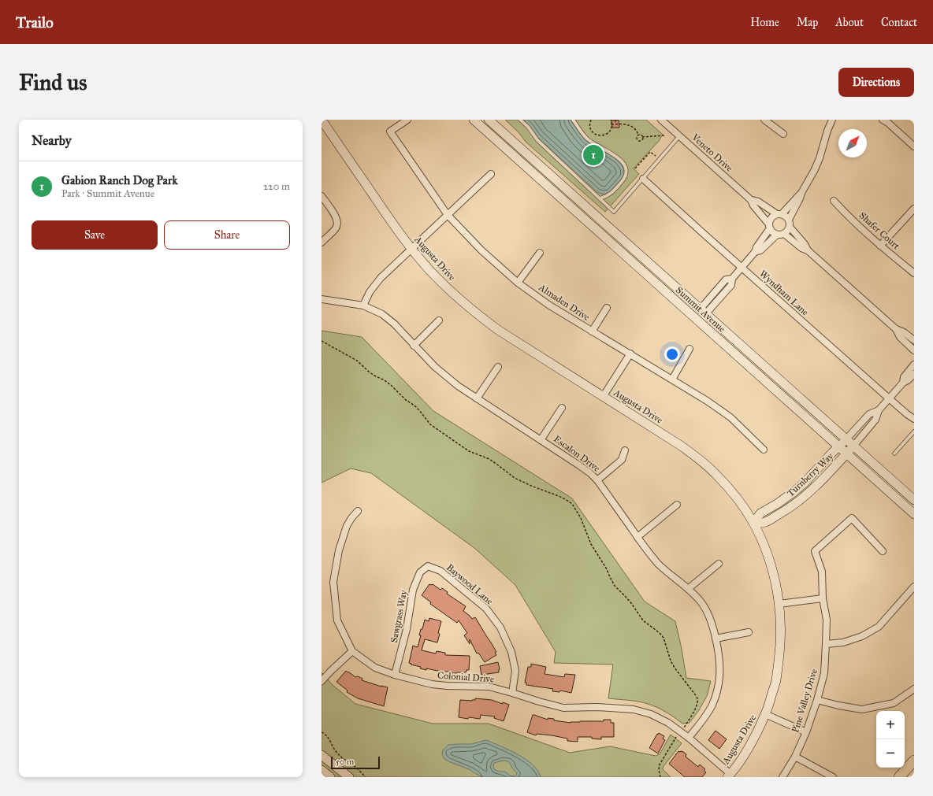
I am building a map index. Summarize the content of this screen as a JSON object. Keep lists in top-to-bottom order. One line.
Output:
{"streets":{"street":["Veneto Drive","Shafer Court","Augusta Drive","Wyndham Lane","Almaden Drive","Summit Avenue","Escalon Drive","Turnberry Way","Baywood Lane","Sawgrass Way","Colonial Drive","Pine Valley Drive"]},"crossings":[["Augusta Drive","Turnberry Way"],["Augusta Drive","Colonial Drive"],["Summit Avenue","Turnberry Way"],["Escalon Drive","Colonial Drive"],["Baywood Lane","Sawgrass Way"],["Baywood Lane","Colonial Drive"],["Sawgrass Way","Colonial Drive"]],"scale_bar":"50 m","north":"top right","page":{"header":"Trailo","nav":["Home","Map","About","Contact"],"buttons":["Directions",["Save","Share"]],"title":"Find us","heading":"Nearby","pins":"1","list":[{"mark":"1","name":"Gabion Ranch Dog Park","note":"Park · Summit Avenue","value":"220 m"}],"map_buttons":["+","−"],"scale":"50 m"}}
